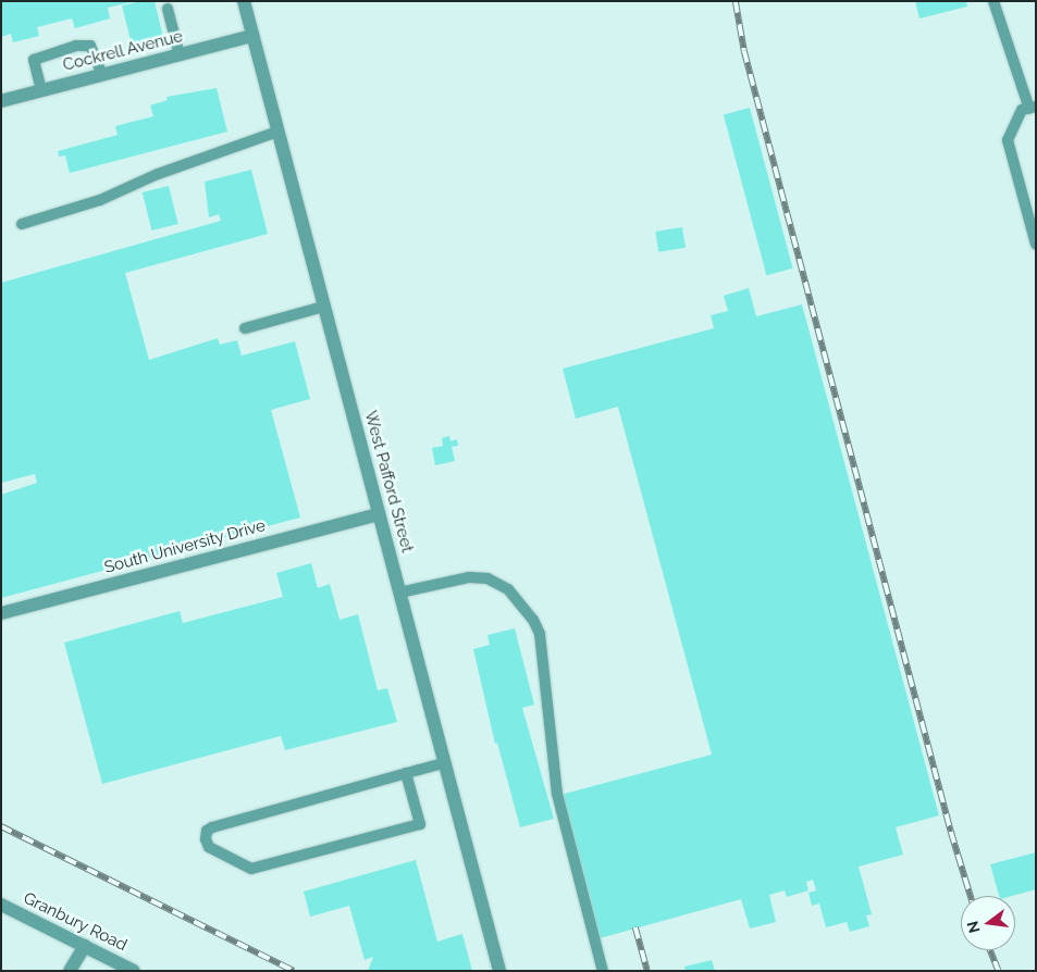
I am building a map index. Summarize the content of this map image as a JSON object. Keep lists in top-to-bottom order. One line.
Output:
{"streets":{"street":["Cockrell Avenue","West Pafford Street","South University Drive","Granbury Road"]},"crossings":[["Cockrell Avenue","West Pafford Street"],["West Pafford Street","South University Drive"]],"north":"left"}
